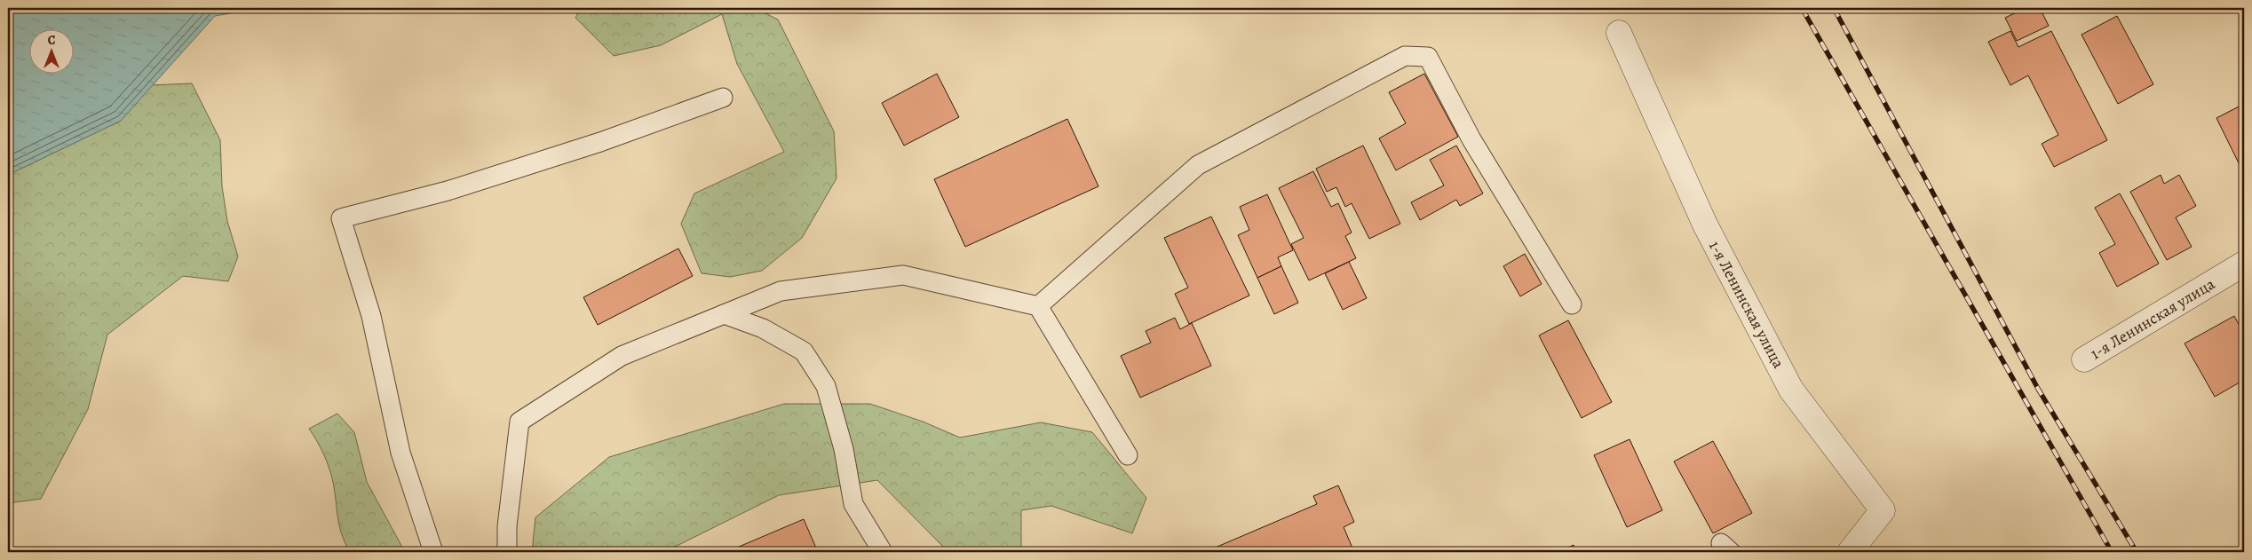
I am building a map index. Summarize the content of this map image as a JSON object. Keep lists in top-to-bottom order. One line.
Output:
{"streets":{"street":["1-я Ленинская улица"]},"north":"top"}
